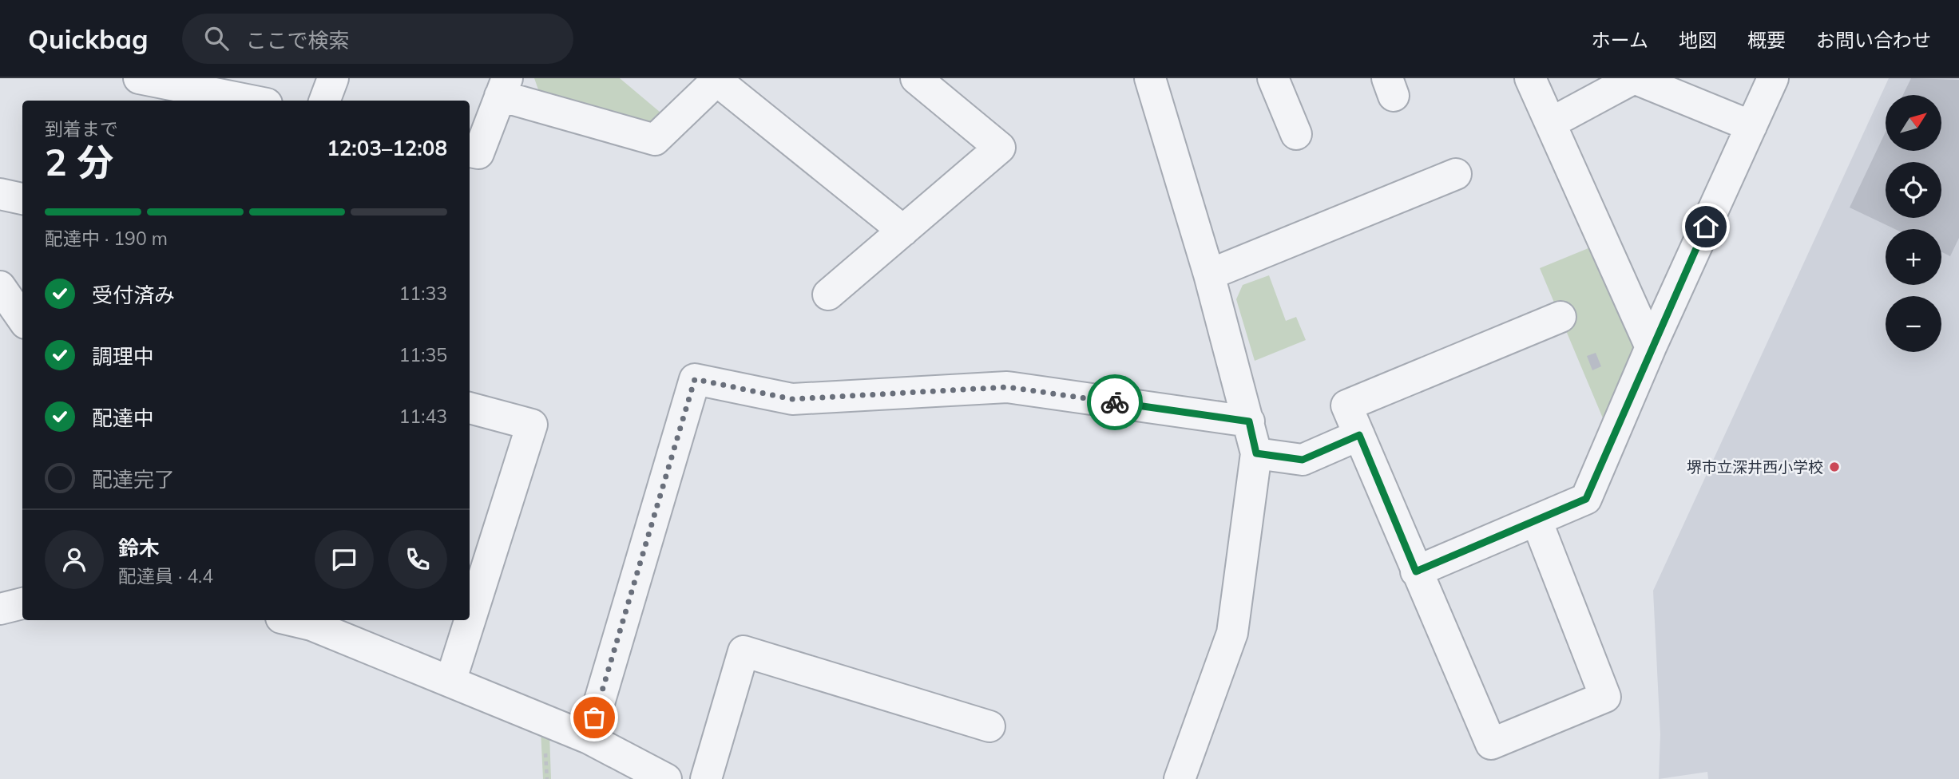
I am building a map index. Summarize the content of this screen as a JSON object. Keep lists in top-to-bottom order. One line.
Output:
{"places":["堺市立深井西小学校"],"north":"top right","page":{"header":"Quickbag","search":"ここで検索","nav":["ホーム","地図","概要","お問い合わせ"],"map_buttons":["+","−"],"heading":["2 分","到着まで","12:03–12:08"],"panel":["鈴木","配達員 · 4.4"],"bar":"配達中 · 190 m","list":[["受付済み","11:33"],["調理中","11:35"],["配達中","11:43"],"配達完了"]}}
